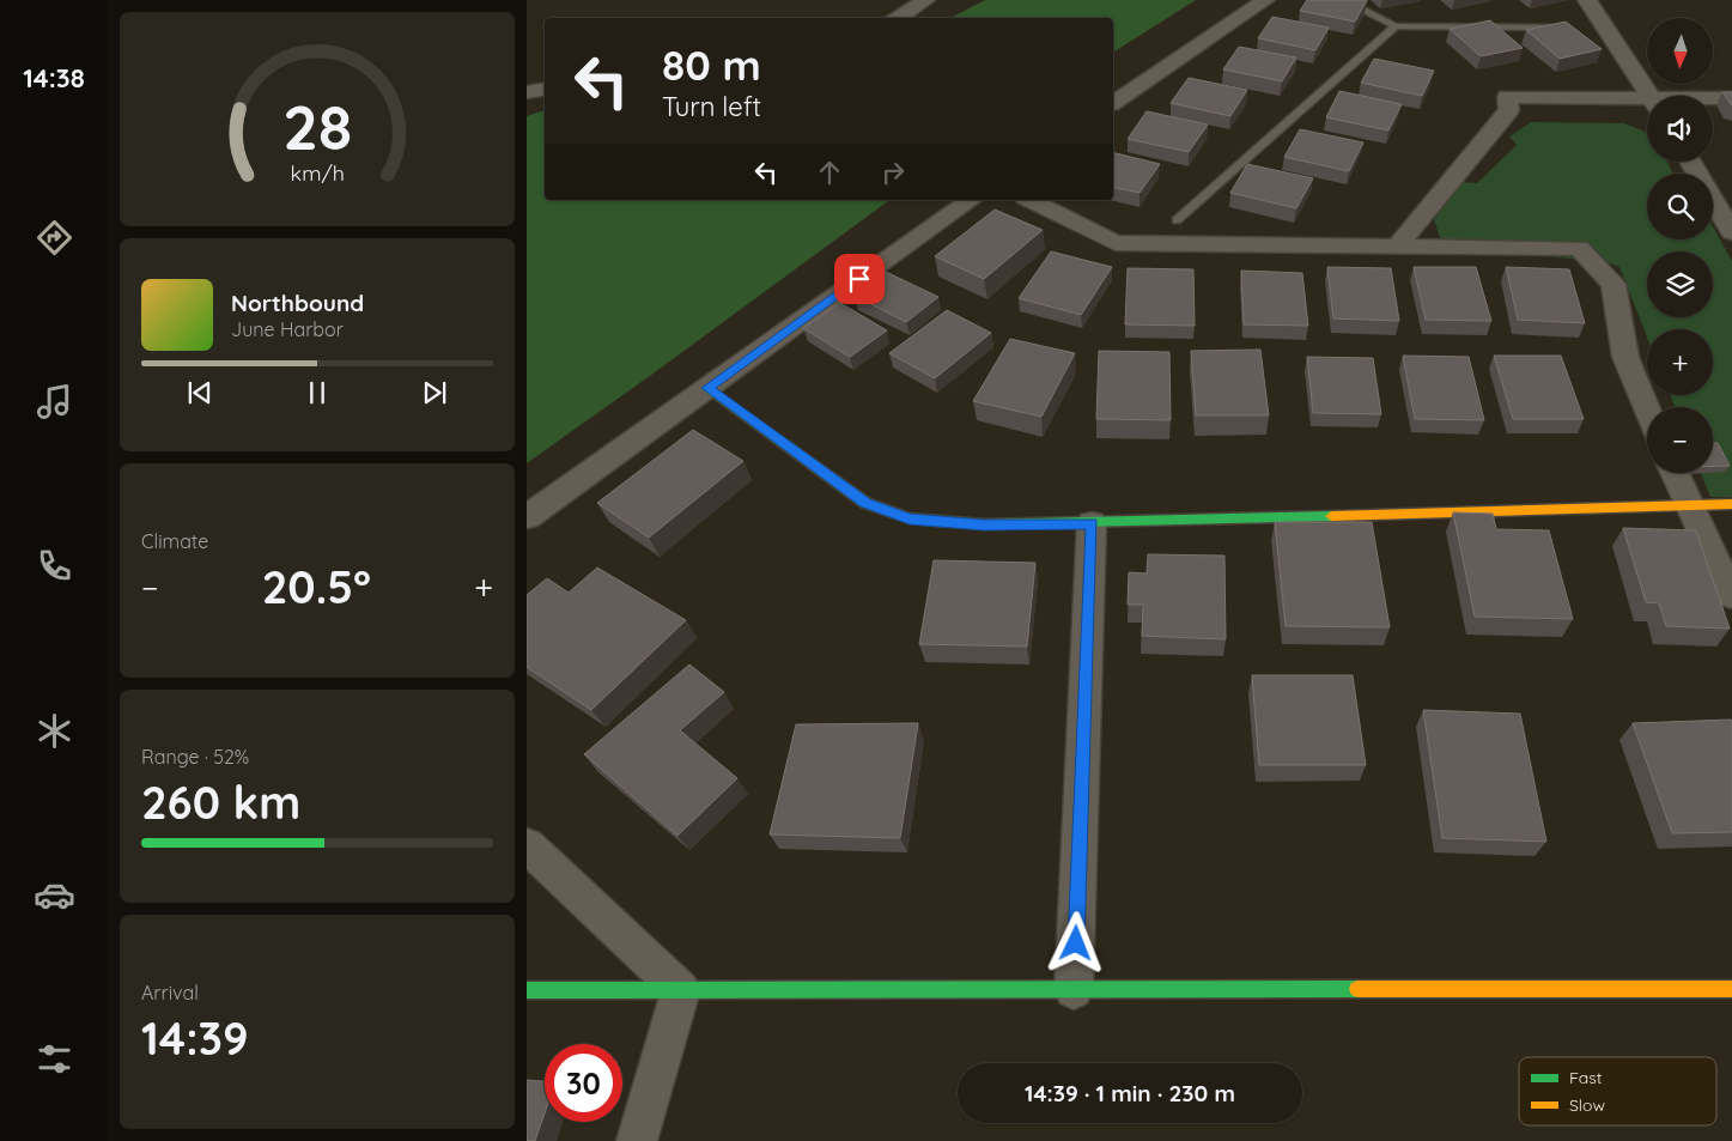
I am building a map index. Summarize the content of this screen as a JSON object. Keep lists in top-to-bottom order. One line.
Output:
{"legend":["Fast","Slow"],"north":"bottom","page":{"tabs":"14:38","map_buttons":["+","−"],"turn":["80 m","Turn left"],"song":["Northbound","June Harbor"],"tile":["Climate",["Range · 52%","260 km"],["Arrival","14:39"]],"heat":["−","20.5°","+"],"limit":"30","trip":"14:39 · 1 min · 230 m","gauge":["28","km/h"]}}
